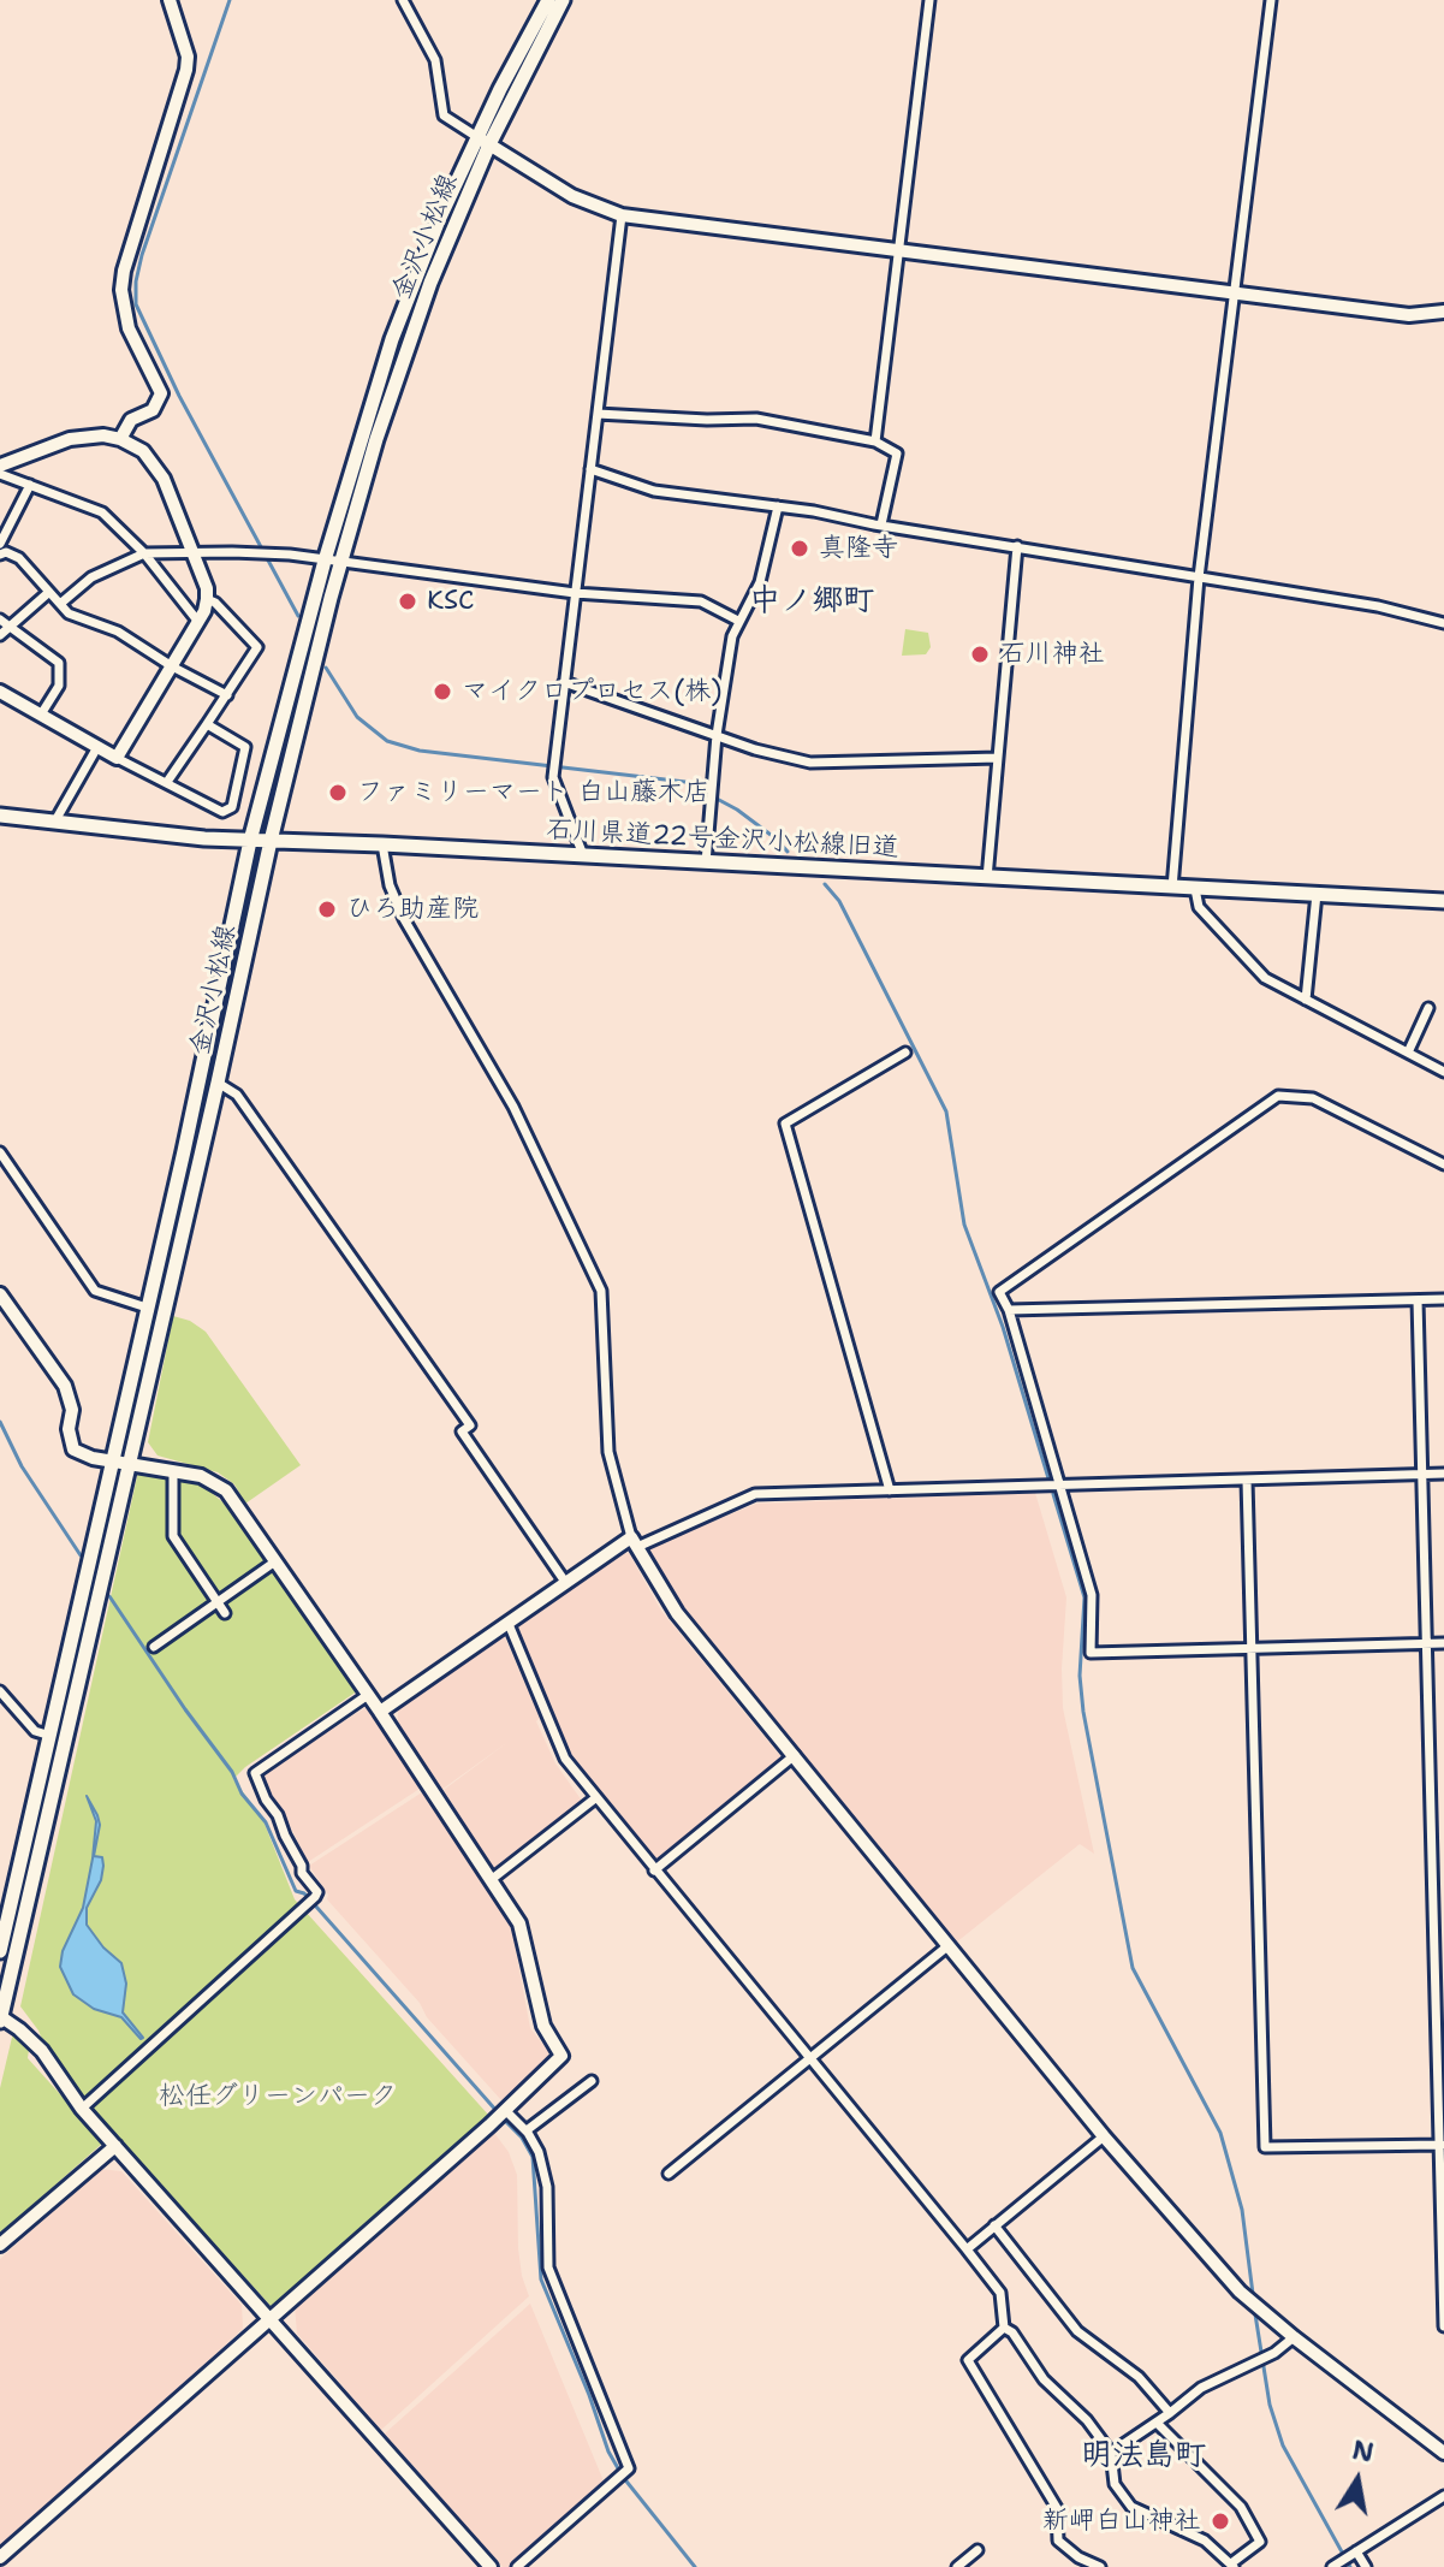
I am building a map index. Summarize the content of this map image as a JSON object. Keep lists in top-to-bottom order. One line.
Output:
{"streets":{"main road":["金沢小松線","石川県道22号金沢小松線旧道"]},"crossings":[["金沢小松線","石川県道22号金沢小松線旧道"]],"districts":["中ノ郷町","明法島町"],"parks":["松任グリーンパーク"],"places":["真隆寺","KSC","石川神社","マイクロプロセス(株)","ファミリーマート 白山藤木店","ひろ助産院","新岬白山神社"],"north":"top"}
